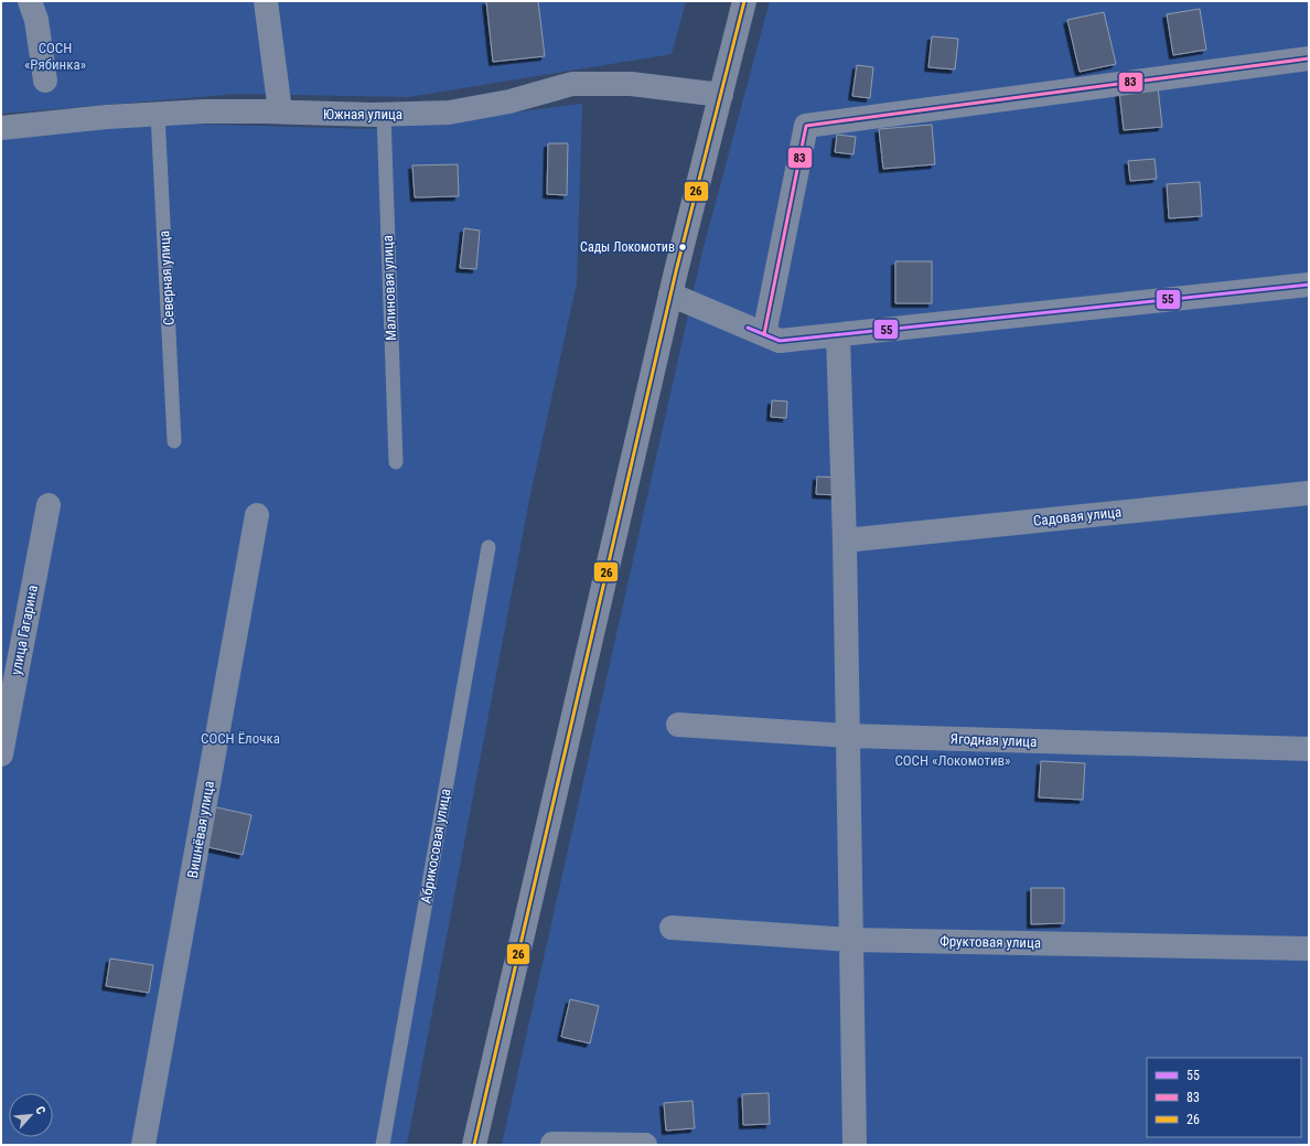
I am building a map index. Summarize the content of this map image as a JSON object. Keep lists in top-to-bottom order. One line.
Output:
{"streets":{"street":["Южная улица","Садовая улица","улица Гагарина","Ягодная улица","Вишнёвая улица","Фруктовая улица"],"lane":["Северная улица","Малиновая улица","Абрикосовая улица"]},"crossings":[["Южная улица","Северная улица"],["Южная улица","Малиновая улица"]],"parks":["СОСН «Рябинка»","СОСН Ёлочка","СОСН «Локомотив»"],"places":["Сады Локомотив"],"lines":["transit line 26","transit line 83","transit line 55"],"legend":["55","83","26"],"north":"top right"}
